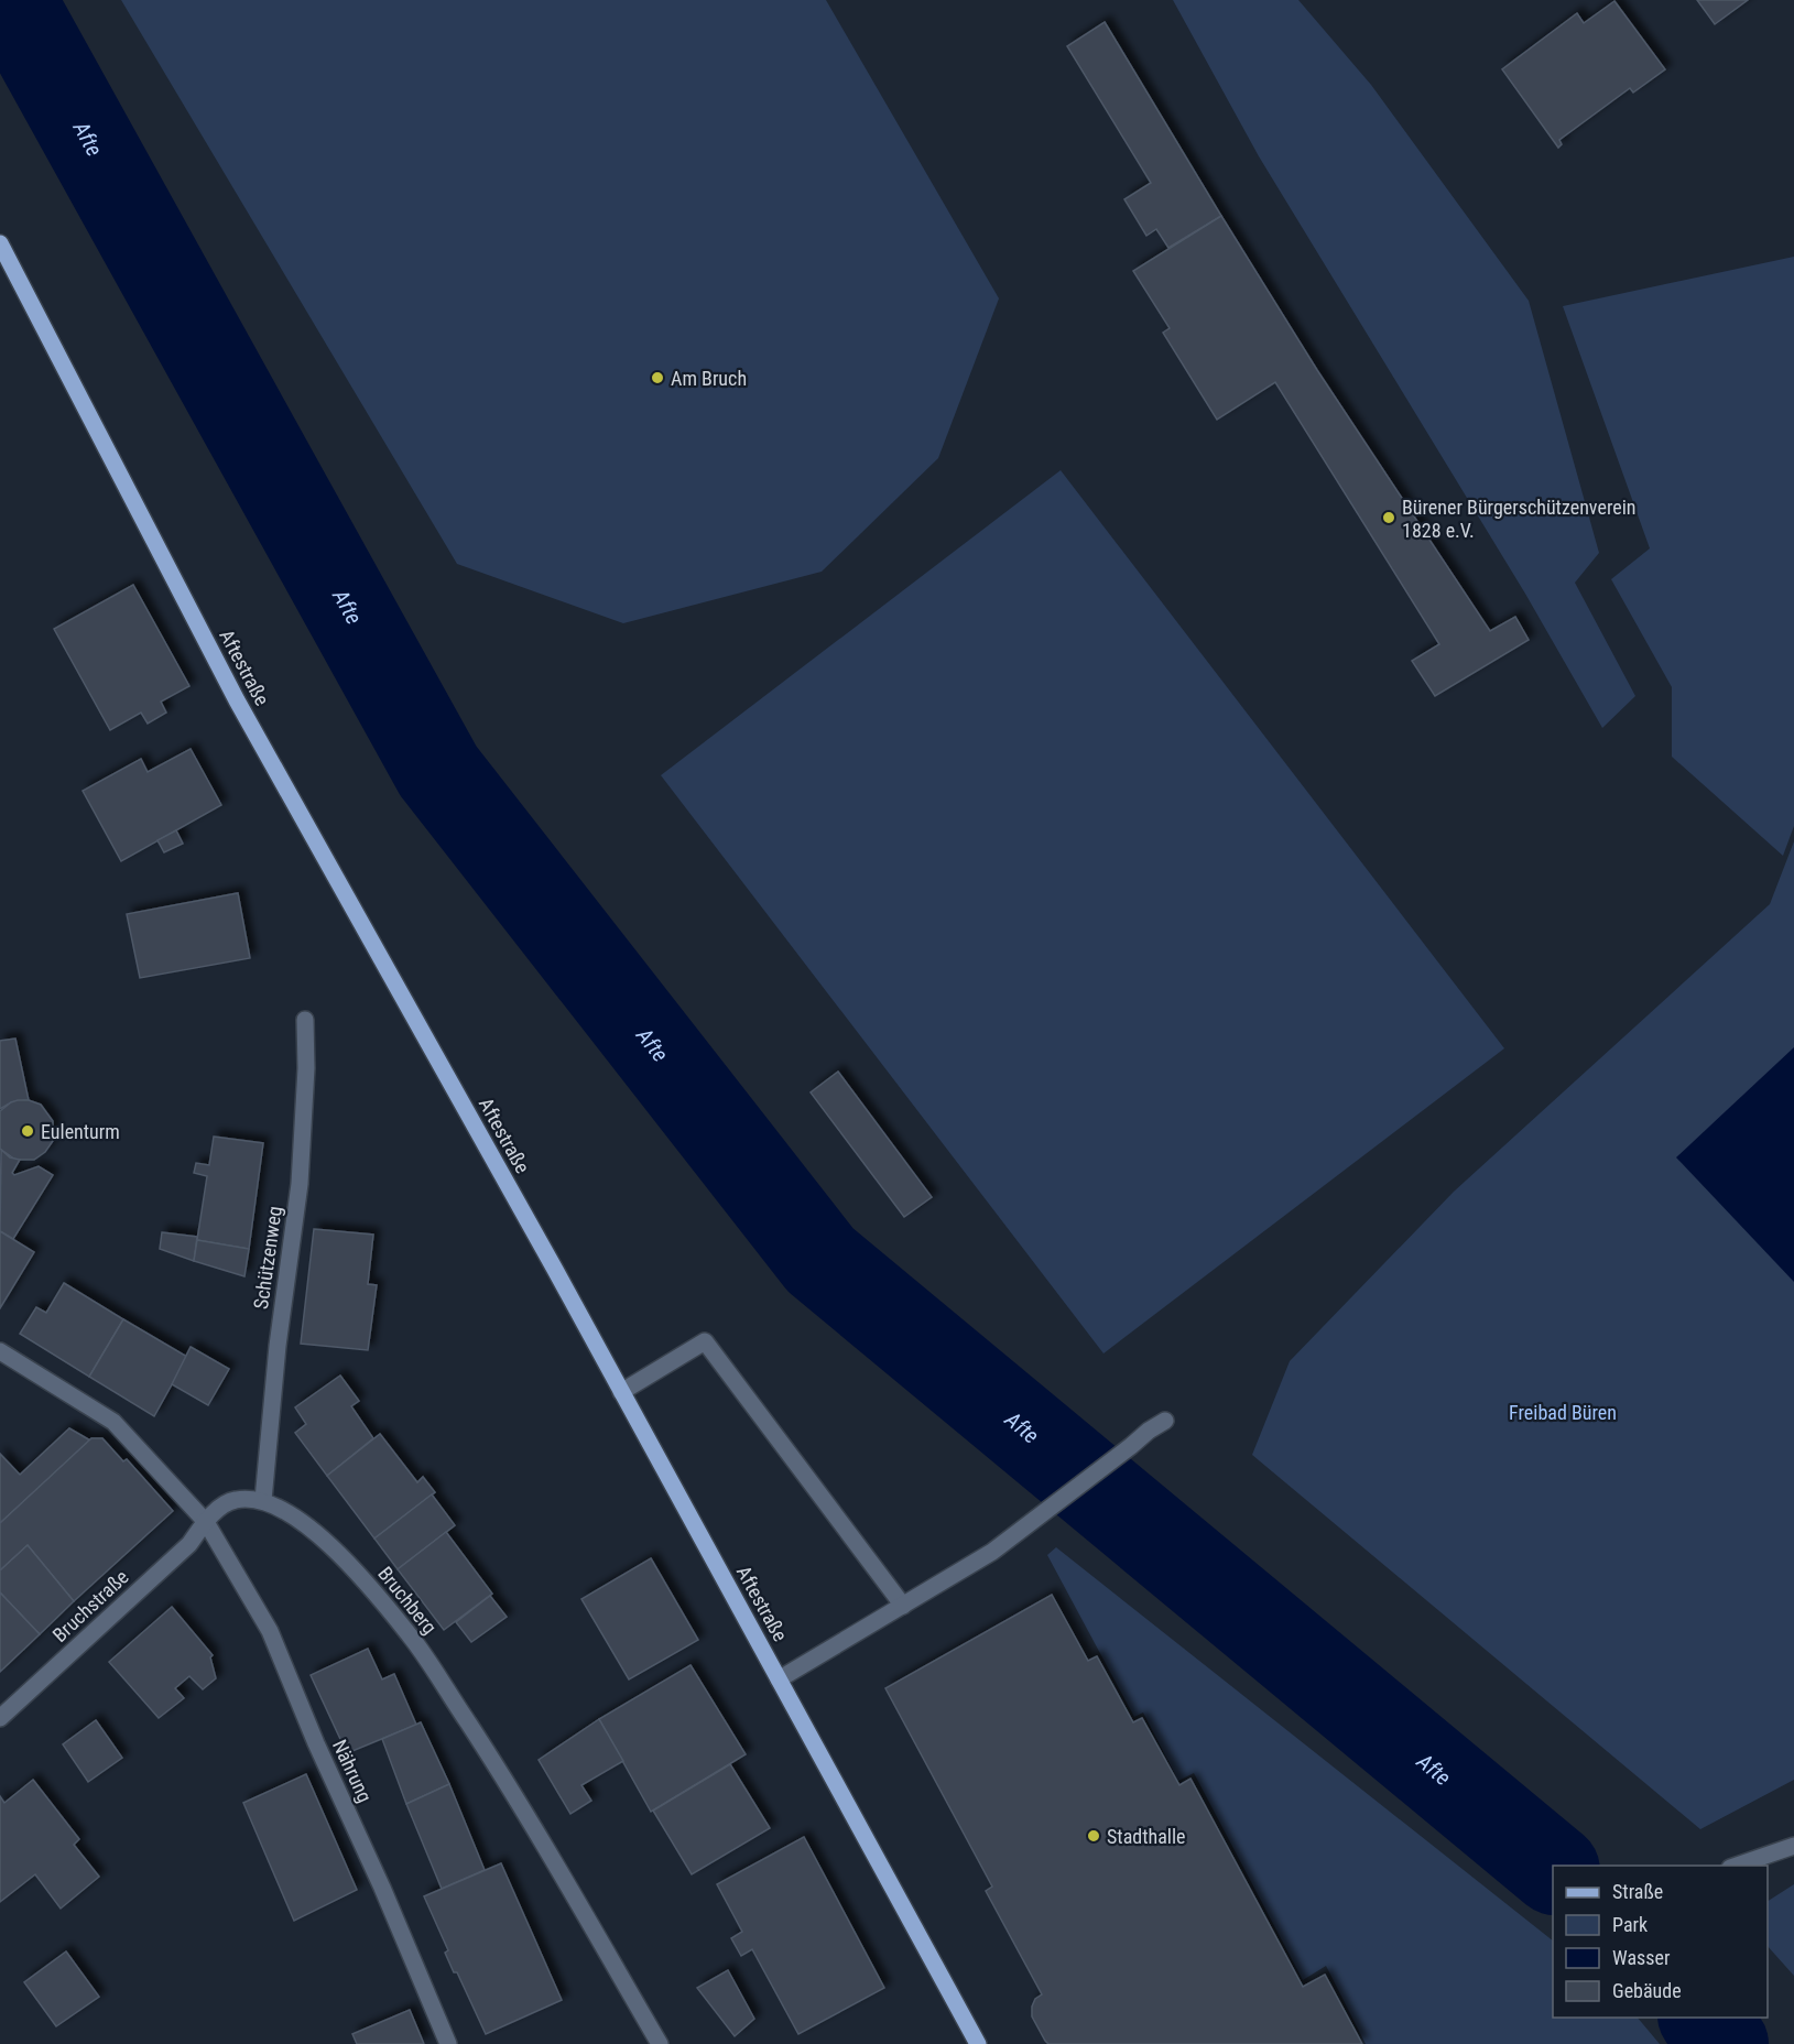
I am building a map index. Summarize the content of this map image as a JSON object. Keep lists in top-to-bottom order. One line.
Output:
{"streets":{"main road":["Aftestraße"],"street":["Schützenweg","Bruchberg","Bruchstraße","Nährung"]},"crossings":[["Schützenweg","Bruchberg"],["Bruchberg","Bruchstraße"],["Bruchberg","Nährung"],["Bruchstraße","Nährung"]],"water":["Afte"],"parks":["Freibad Büren"],"places":["Am Bruch","Bürener Bürgerschützenverein 1828 e.V.","Eulenturm","Stadthalle"],"legend":["Straße","Park","Wasser","Gebäude"]}
